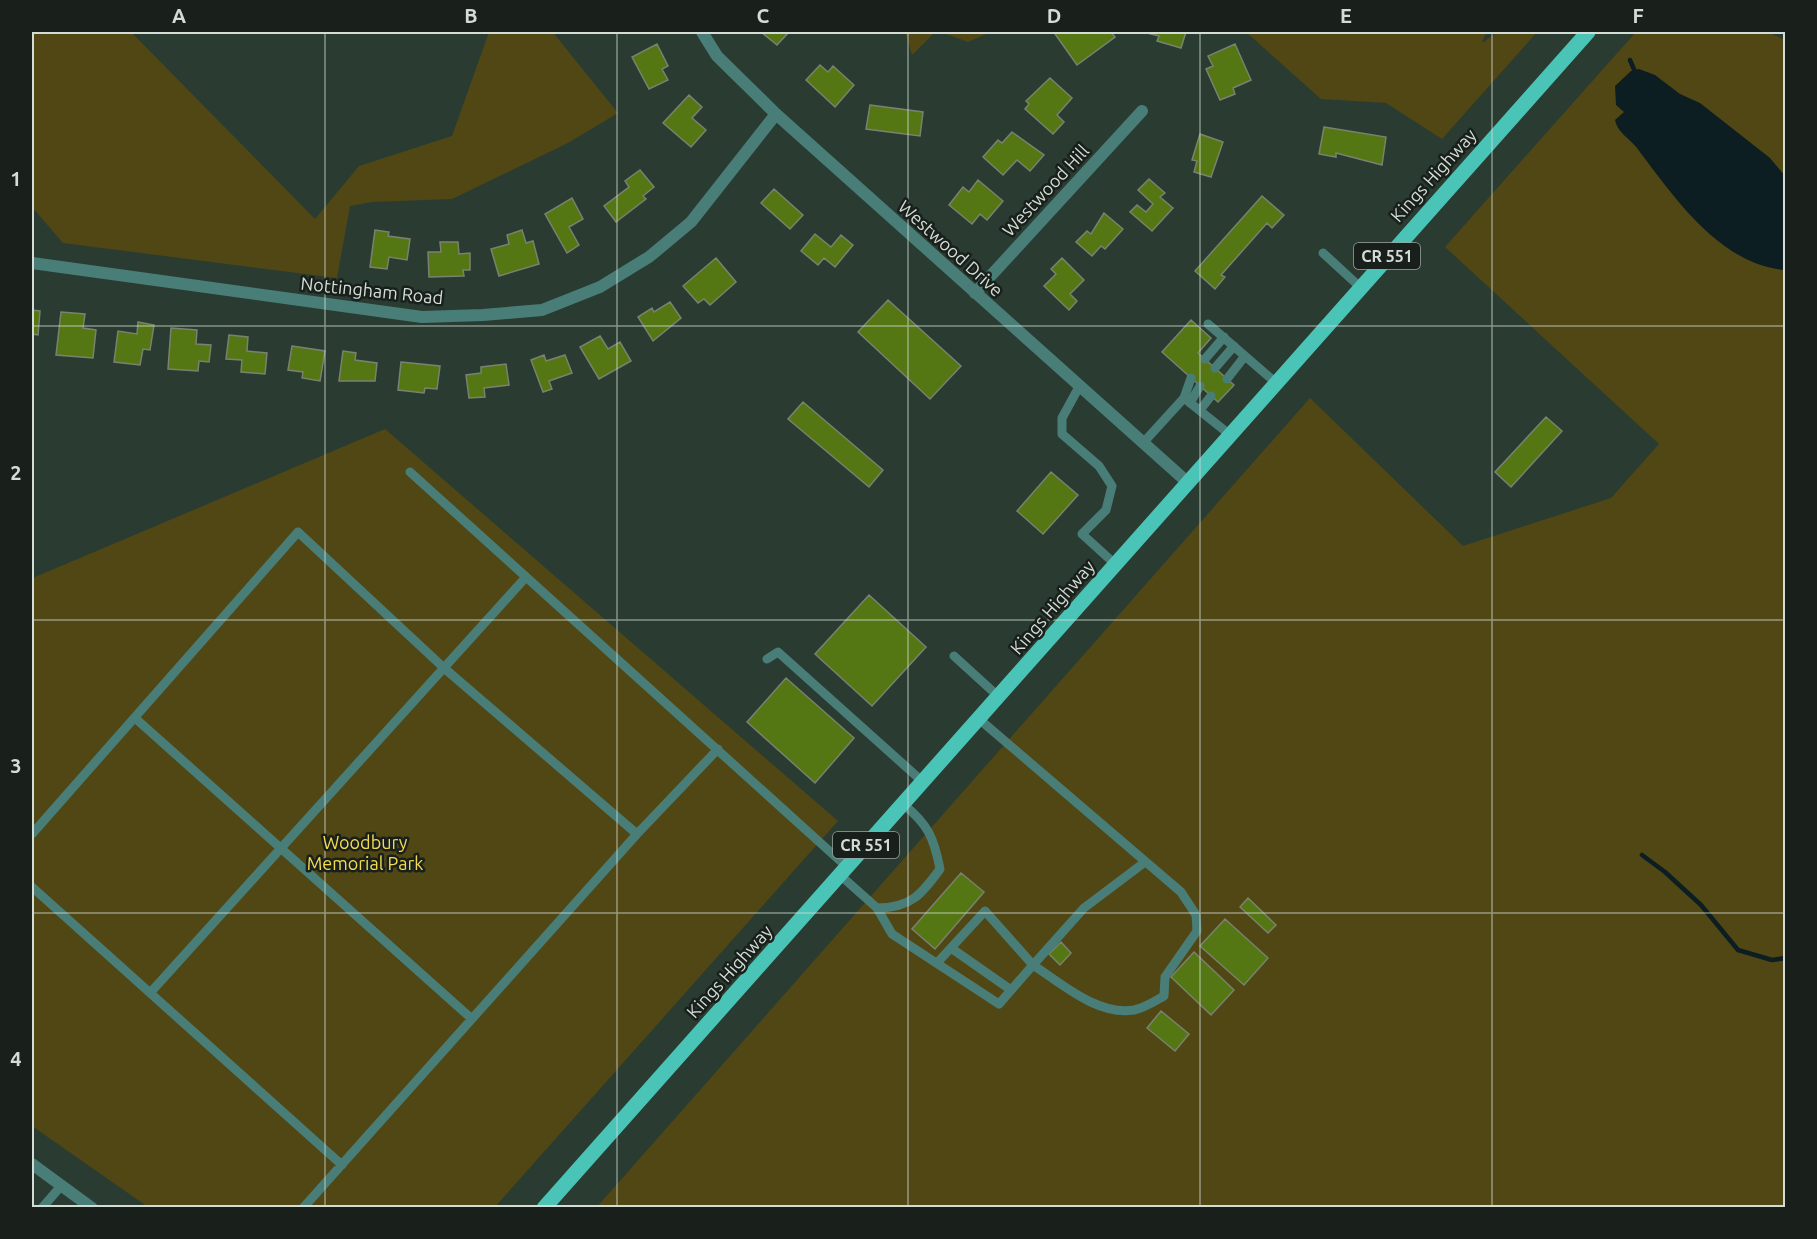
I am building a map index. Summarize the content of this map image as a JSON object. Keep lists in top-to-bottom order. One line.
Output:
{"streets":{"main road":["Kings Highway","CR 551"],"street":["Westwood Hill","Westwood Drive","Nottingham Road"]},"crossings":[["Kings Highway","Westwood Drive"],["Westwood Hill","Westwood Drive"],["Westwood Drive","Nottingham Road"]],"parks":["Woodbury Memorial Park"],"grid":{"columns":["A","B","C","D","E","F"],"rows":["1","2","3","4"]}}
